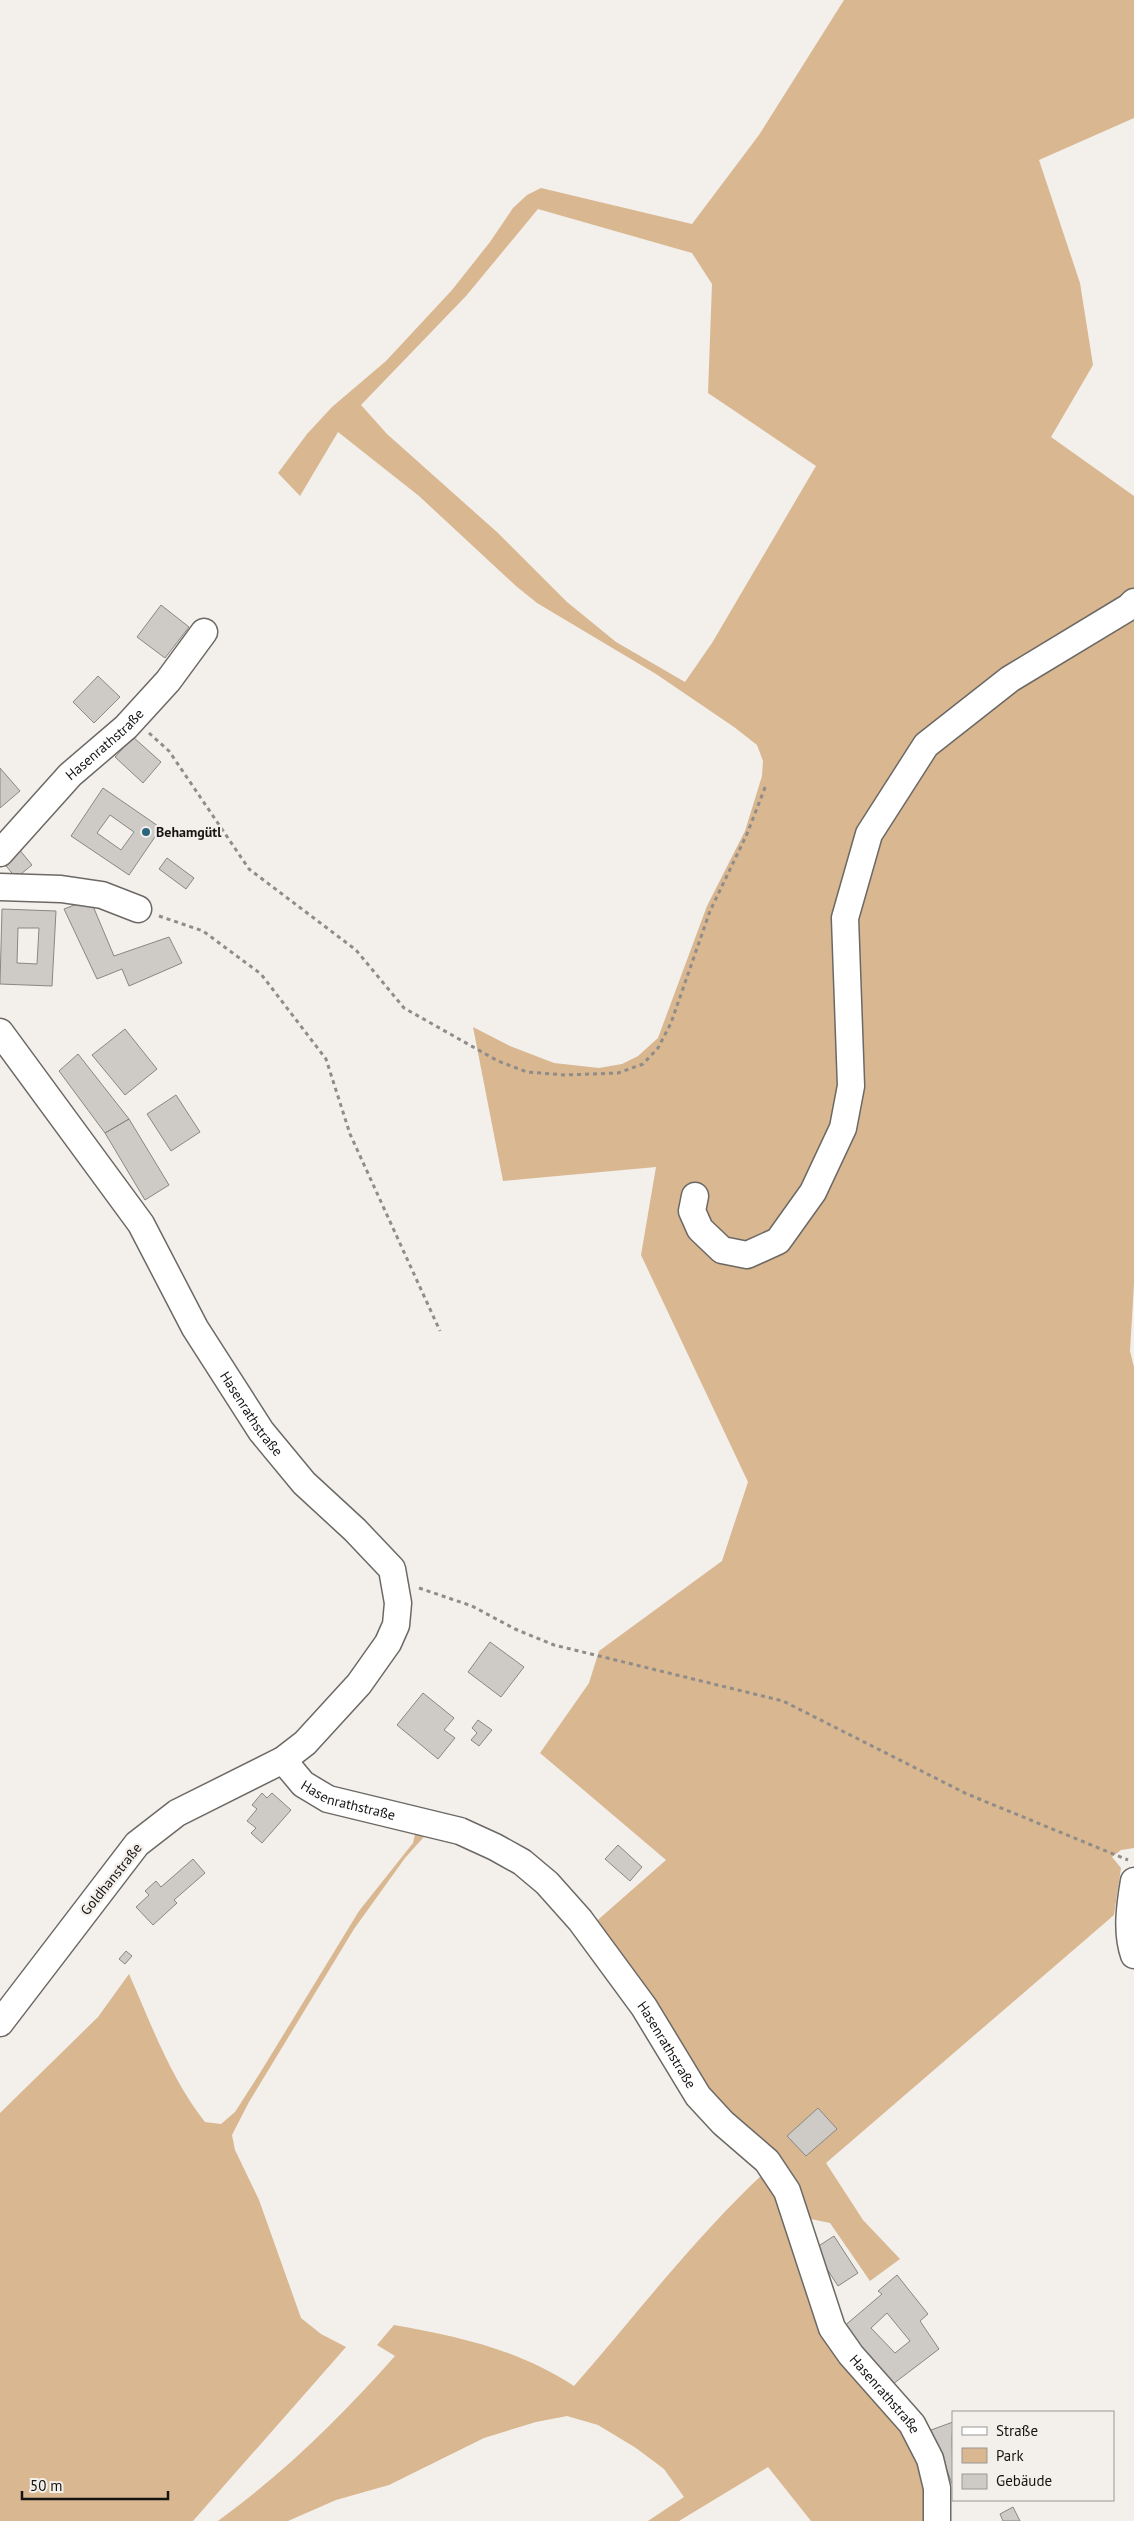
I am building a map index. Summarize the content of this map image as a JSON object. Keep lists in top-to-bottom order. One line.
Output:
{"streets":{"street":["Hasenrathstraße","Goldhanstraße"]},"crossings":[["Hasenrathstraße","Goldhanstraße"]],"places":["Behamgütl"],"legend":["Straße","Park","Gebäude"],"scale_bar":"50 m"}
